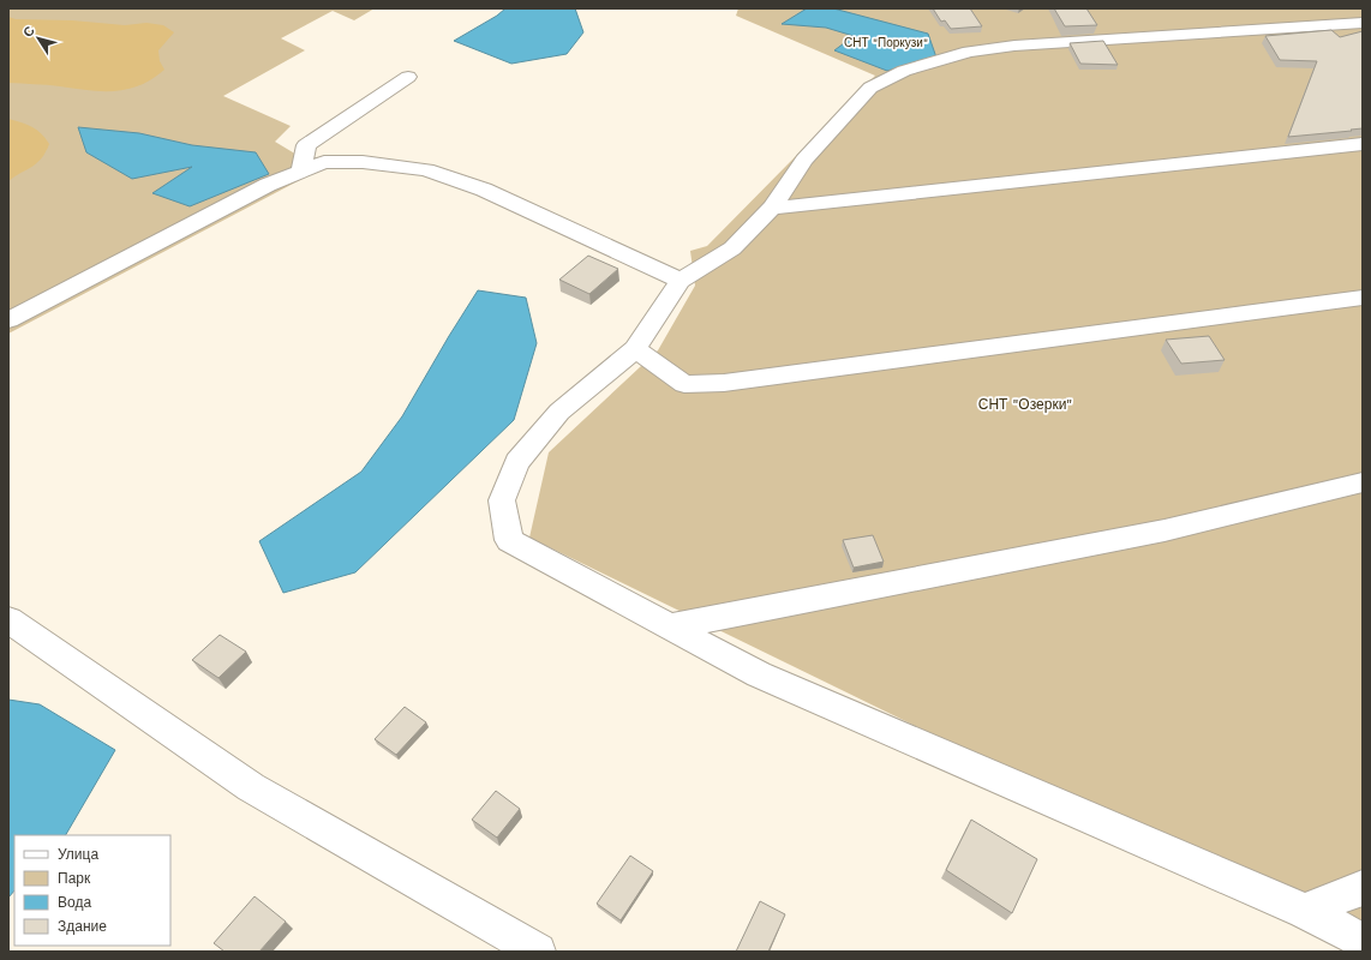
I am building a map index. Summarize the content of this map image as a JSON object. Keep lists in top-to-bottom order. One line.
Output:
{"parks":["СНТ \"Поркузи\"","СНТ \"Озерки\""],"legend":["Улица","Парк","Вода","Здание"],"north":"top left"}
